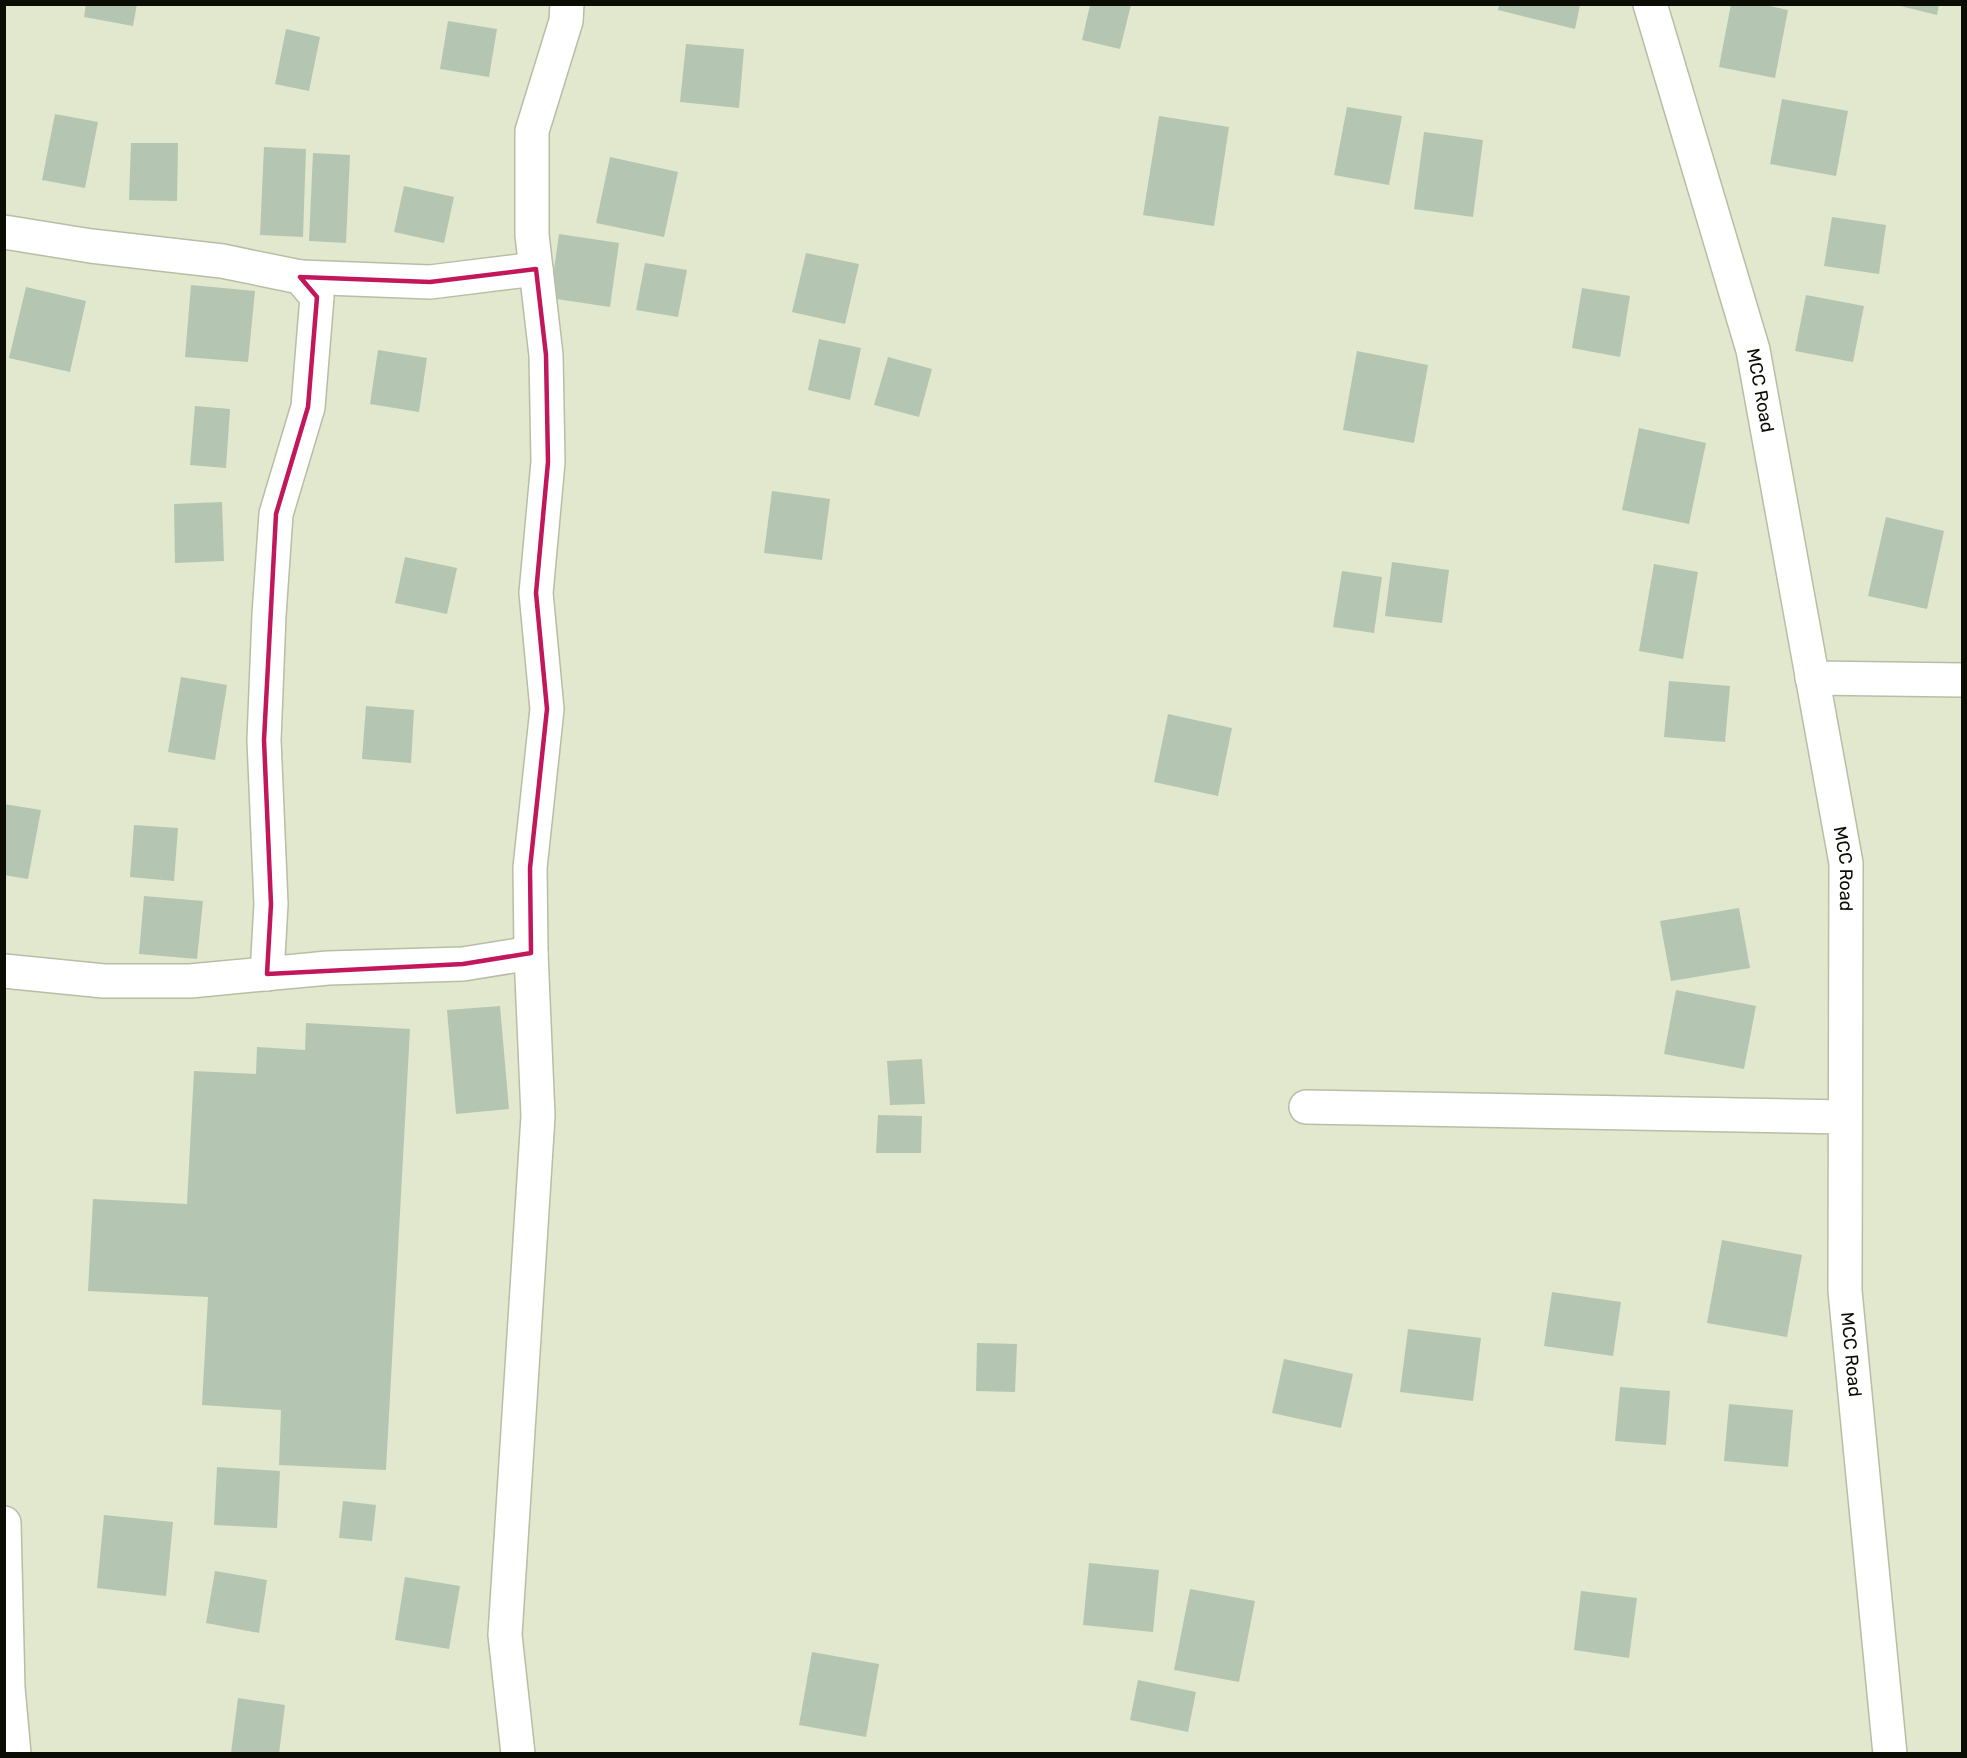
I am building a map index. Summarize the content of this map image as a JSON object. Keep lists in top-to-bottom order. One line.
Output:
{"streets":{"street":["MCC Road"]}}
